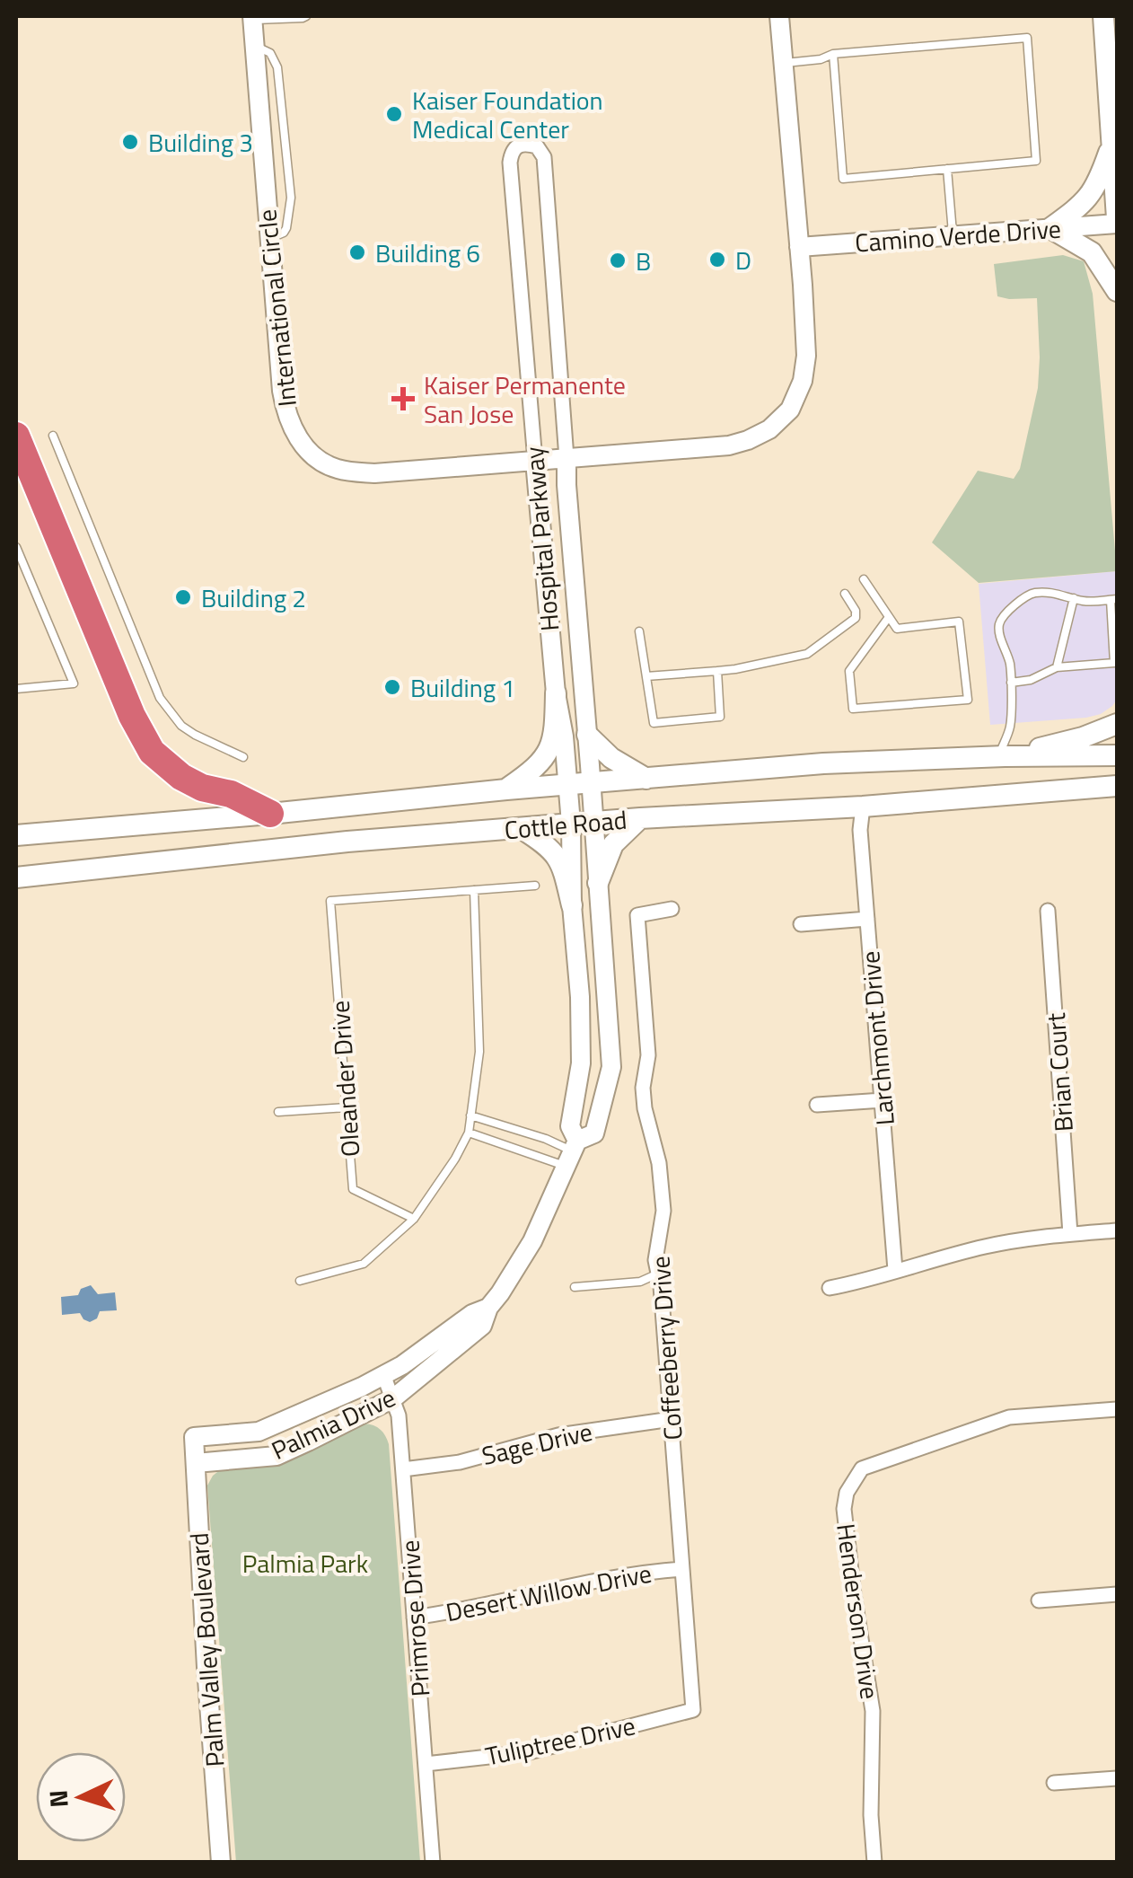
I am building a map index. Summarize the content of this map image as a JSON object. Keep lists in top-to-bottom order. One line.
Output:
{"streets":{"main road":["Cottle Road"],"street":["Camino Verde Drive","International Circle","Hospital Parkway","Larchmont Drive","Brian Court","Coffeeberry Drive","Palmia Drive","Sage Drive","Desert Willow Drive","Henderson Drive","Primrose Drive","Palm Valley Boulevard","Tuliptree Drive"],"lane":["Oleander Drive"]},"crossings":[["Camino Verde Drive","International Circle"],["International Circle","Hospital Parkway"],["Hospital Parkway","Cottle Road"],["Hospital Parkway","Palmia Drive"],["Cottle Road","Larchmont Drive"],["Cottle Road","Palmia Drive"],["Coffeeberry Drive","Sage Drive"],["Coffeeberry Drive","Desert Willow Drive"],["Coffeeberry Drive","Tuliptree Drive"],["Palmia Drive","Primrose Drive"],["Palmia Drive","Palm Valley Boulevard"],["Sage Drive","Primrose Drive"],["Desert Willow Drive","Primrose Drive"],["Primrose Drive","Tuliptree Drive"]],"parks":["Palmia Park"],"places":{"other":["Kaiser Foundation Medical Center","Building 3","Building 6","D","B","Building 2","Building 1"],"health":["Kaiser Permanente San Jose"]},"north":"left"}
